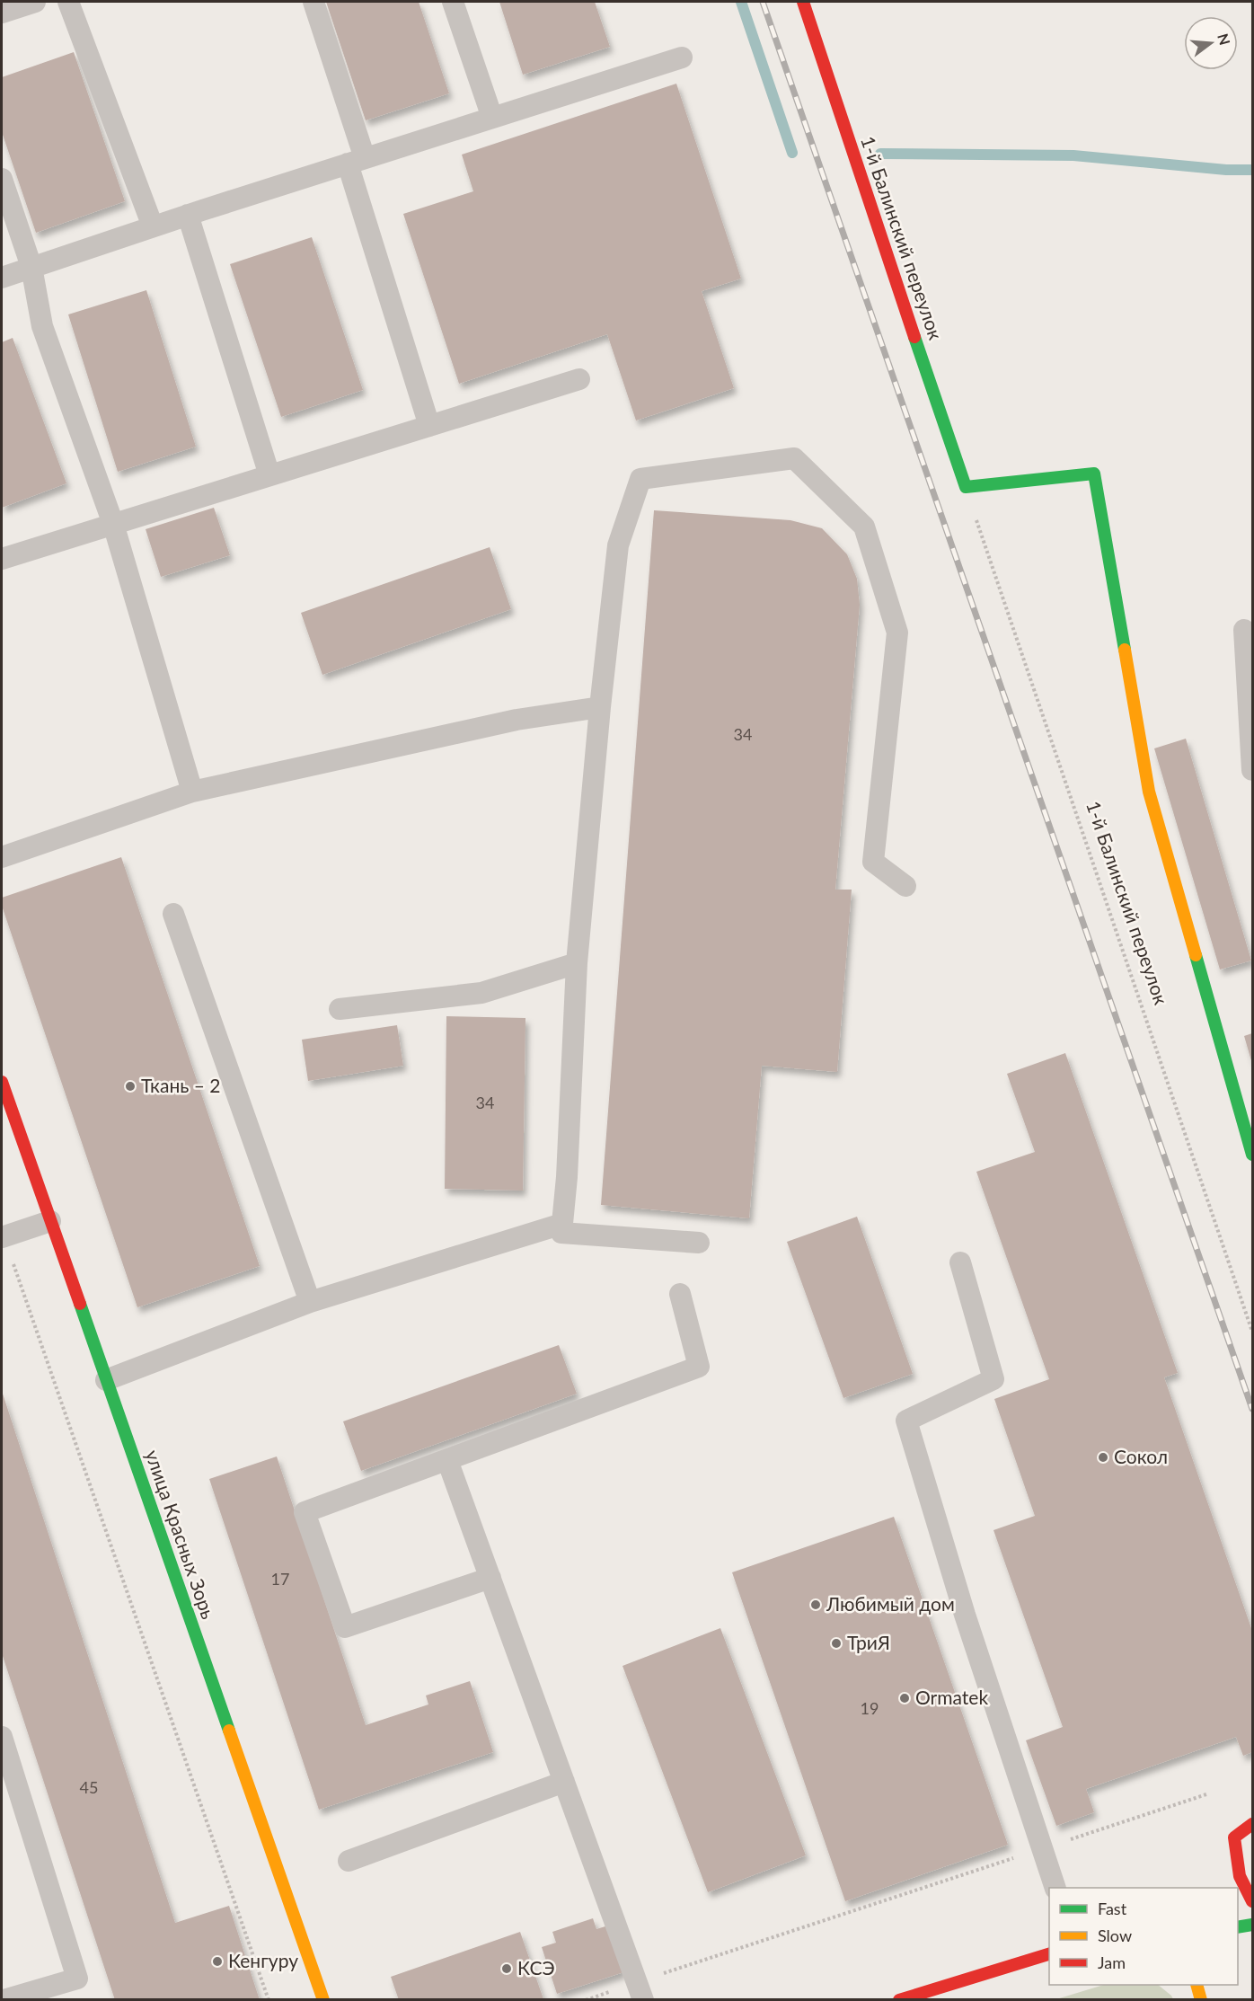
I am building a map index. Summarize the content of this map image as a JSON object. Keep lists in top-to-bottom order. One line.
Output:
{"streets":{"street":["1-й Балинский переулок","улица Красных Зорь"]},"places":["Ткань – 2","Сокол","Любимый дом","ТриЯ","Ormatek","Кенгуру","КСЭ"],"house_numbers":["34","34","17","19","45"],"legend":["Fast","Slow","Jam"],"north":"right"}
